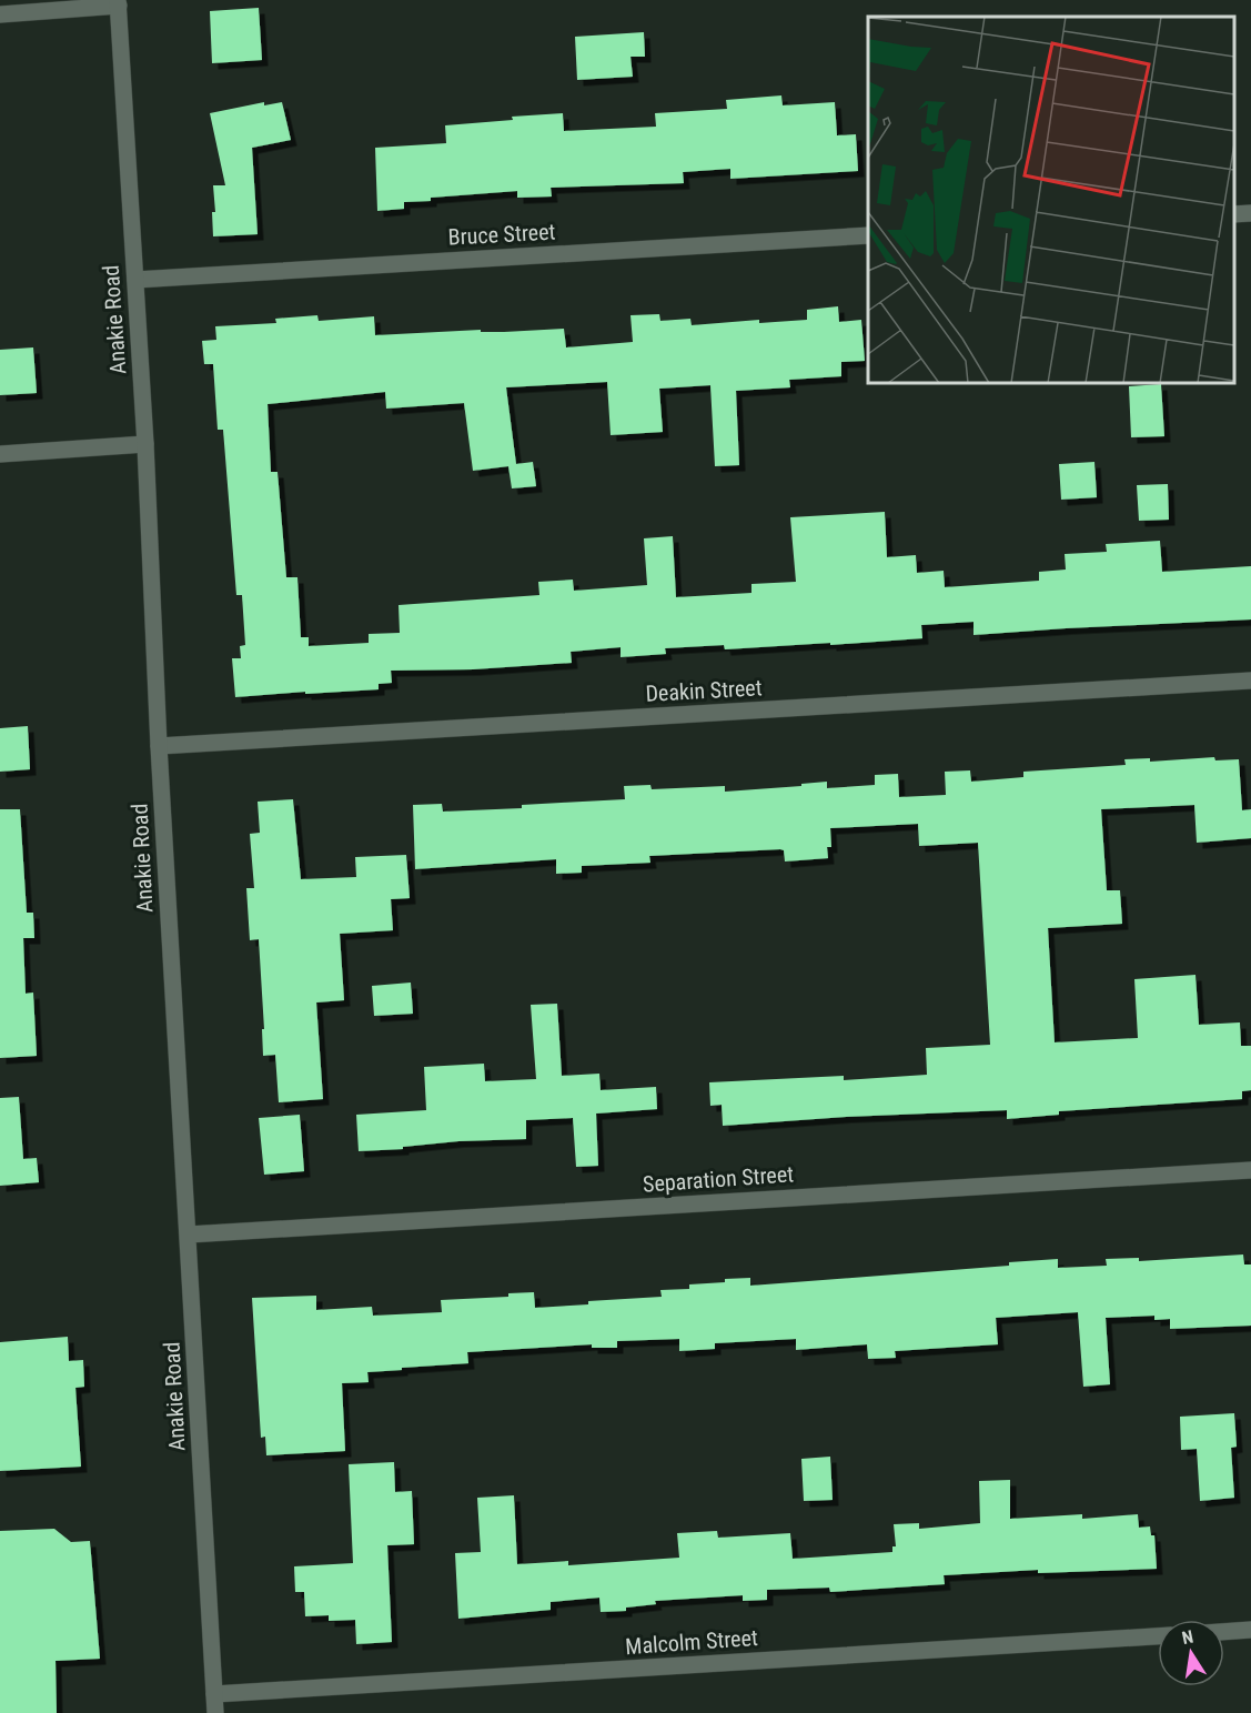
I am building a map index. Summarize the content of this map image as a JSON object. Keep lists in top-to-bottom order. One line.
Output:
{"streets":{"street":["Bruce Street","Anakie Road","Deakin Street","Separation Street","Malcolm Street"]},"crossings":[["Bruce Street","Anakie Road"],["Anakie Road","Deakin Street"],["Anakie Road","Separation Street"],["Anakie Road","Malcolm Street"]],"north":"top"}
